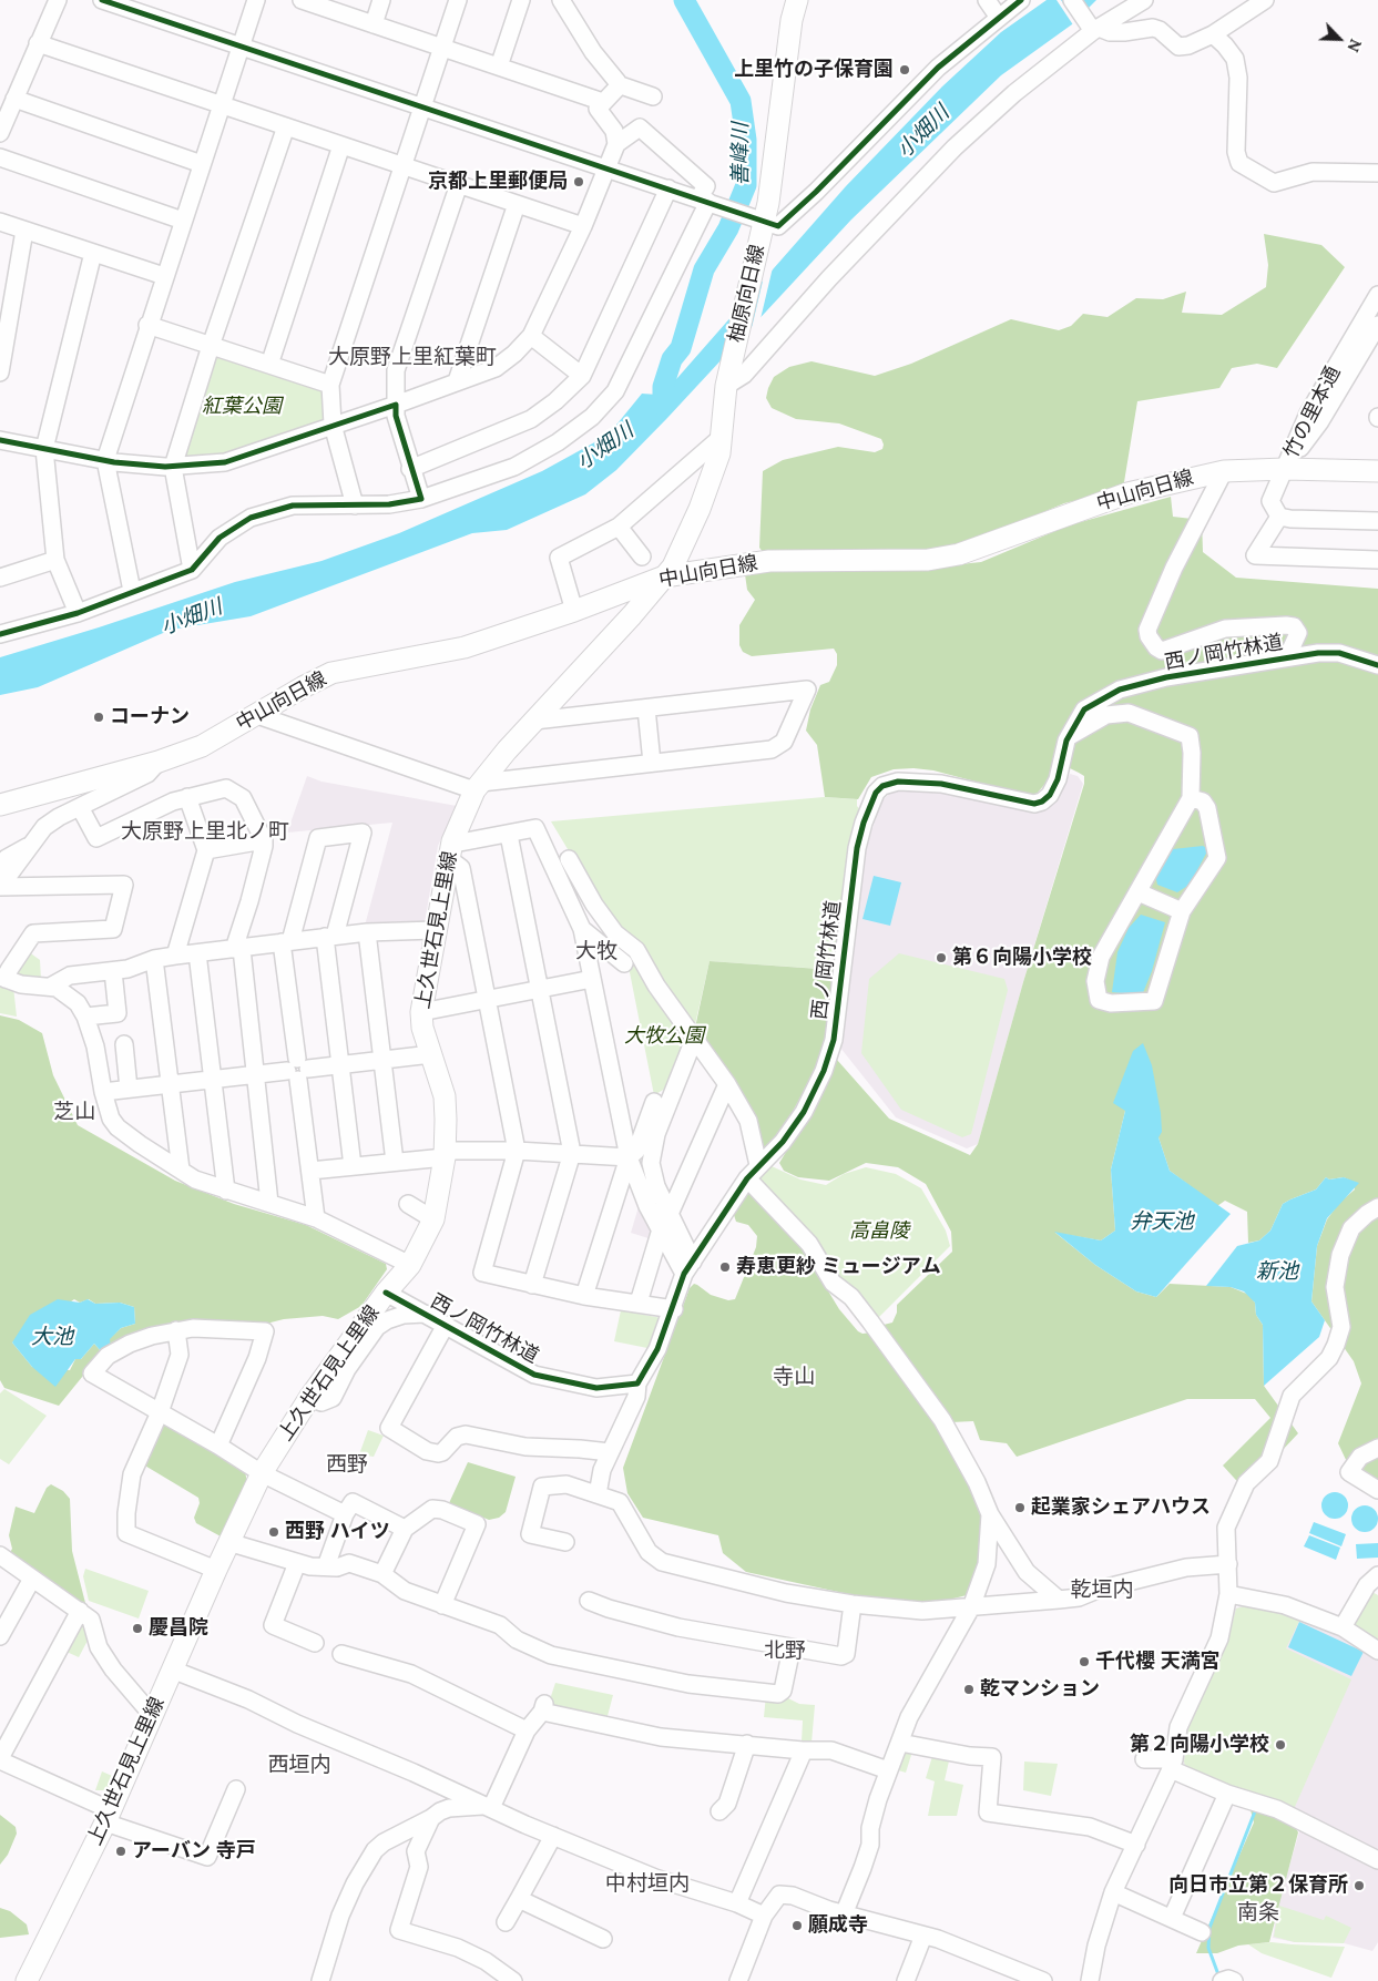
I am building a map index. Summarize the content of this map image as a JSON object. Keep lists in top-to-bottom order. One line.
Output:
{"streets":{"main road":["柚原向日線","中山向日線","上久世石見上里線"],"street":["竹の里本通","西ノ岡竹林道"]},"crossings":[["柚原向日線","中山向日線"],["柚原向日線","上久世石見上里線"],["竹の里本通","中山向日線"],["中山向日線","上久世石見上里線"],["西ノ岡竹林道","上久世石見上里線"]],"districts":["大原野上里紅葉町","大原野上里北ノ町","大牧","芝山","寺山","西野","乾垣内","北野","西垣内","中村垣内","南条"],"water":["小畑川","善峰川","弁天池","新池","大池"],"parks":["紅葉公園","大牧公園","高畠陵"],"places":["上里竹の子保育園","京都上里郵便局","コーナン","第６向陽小学校","寿恵更紗 ミュージアム","起業家シェアハウス","西野 ハイツ","慶昌院","千代櫻 天満宮","乾マンション","第２向陽小学校","アーバン 寺戸","向日市立第２保育所","願成寺"],"north":"bottom right"}
